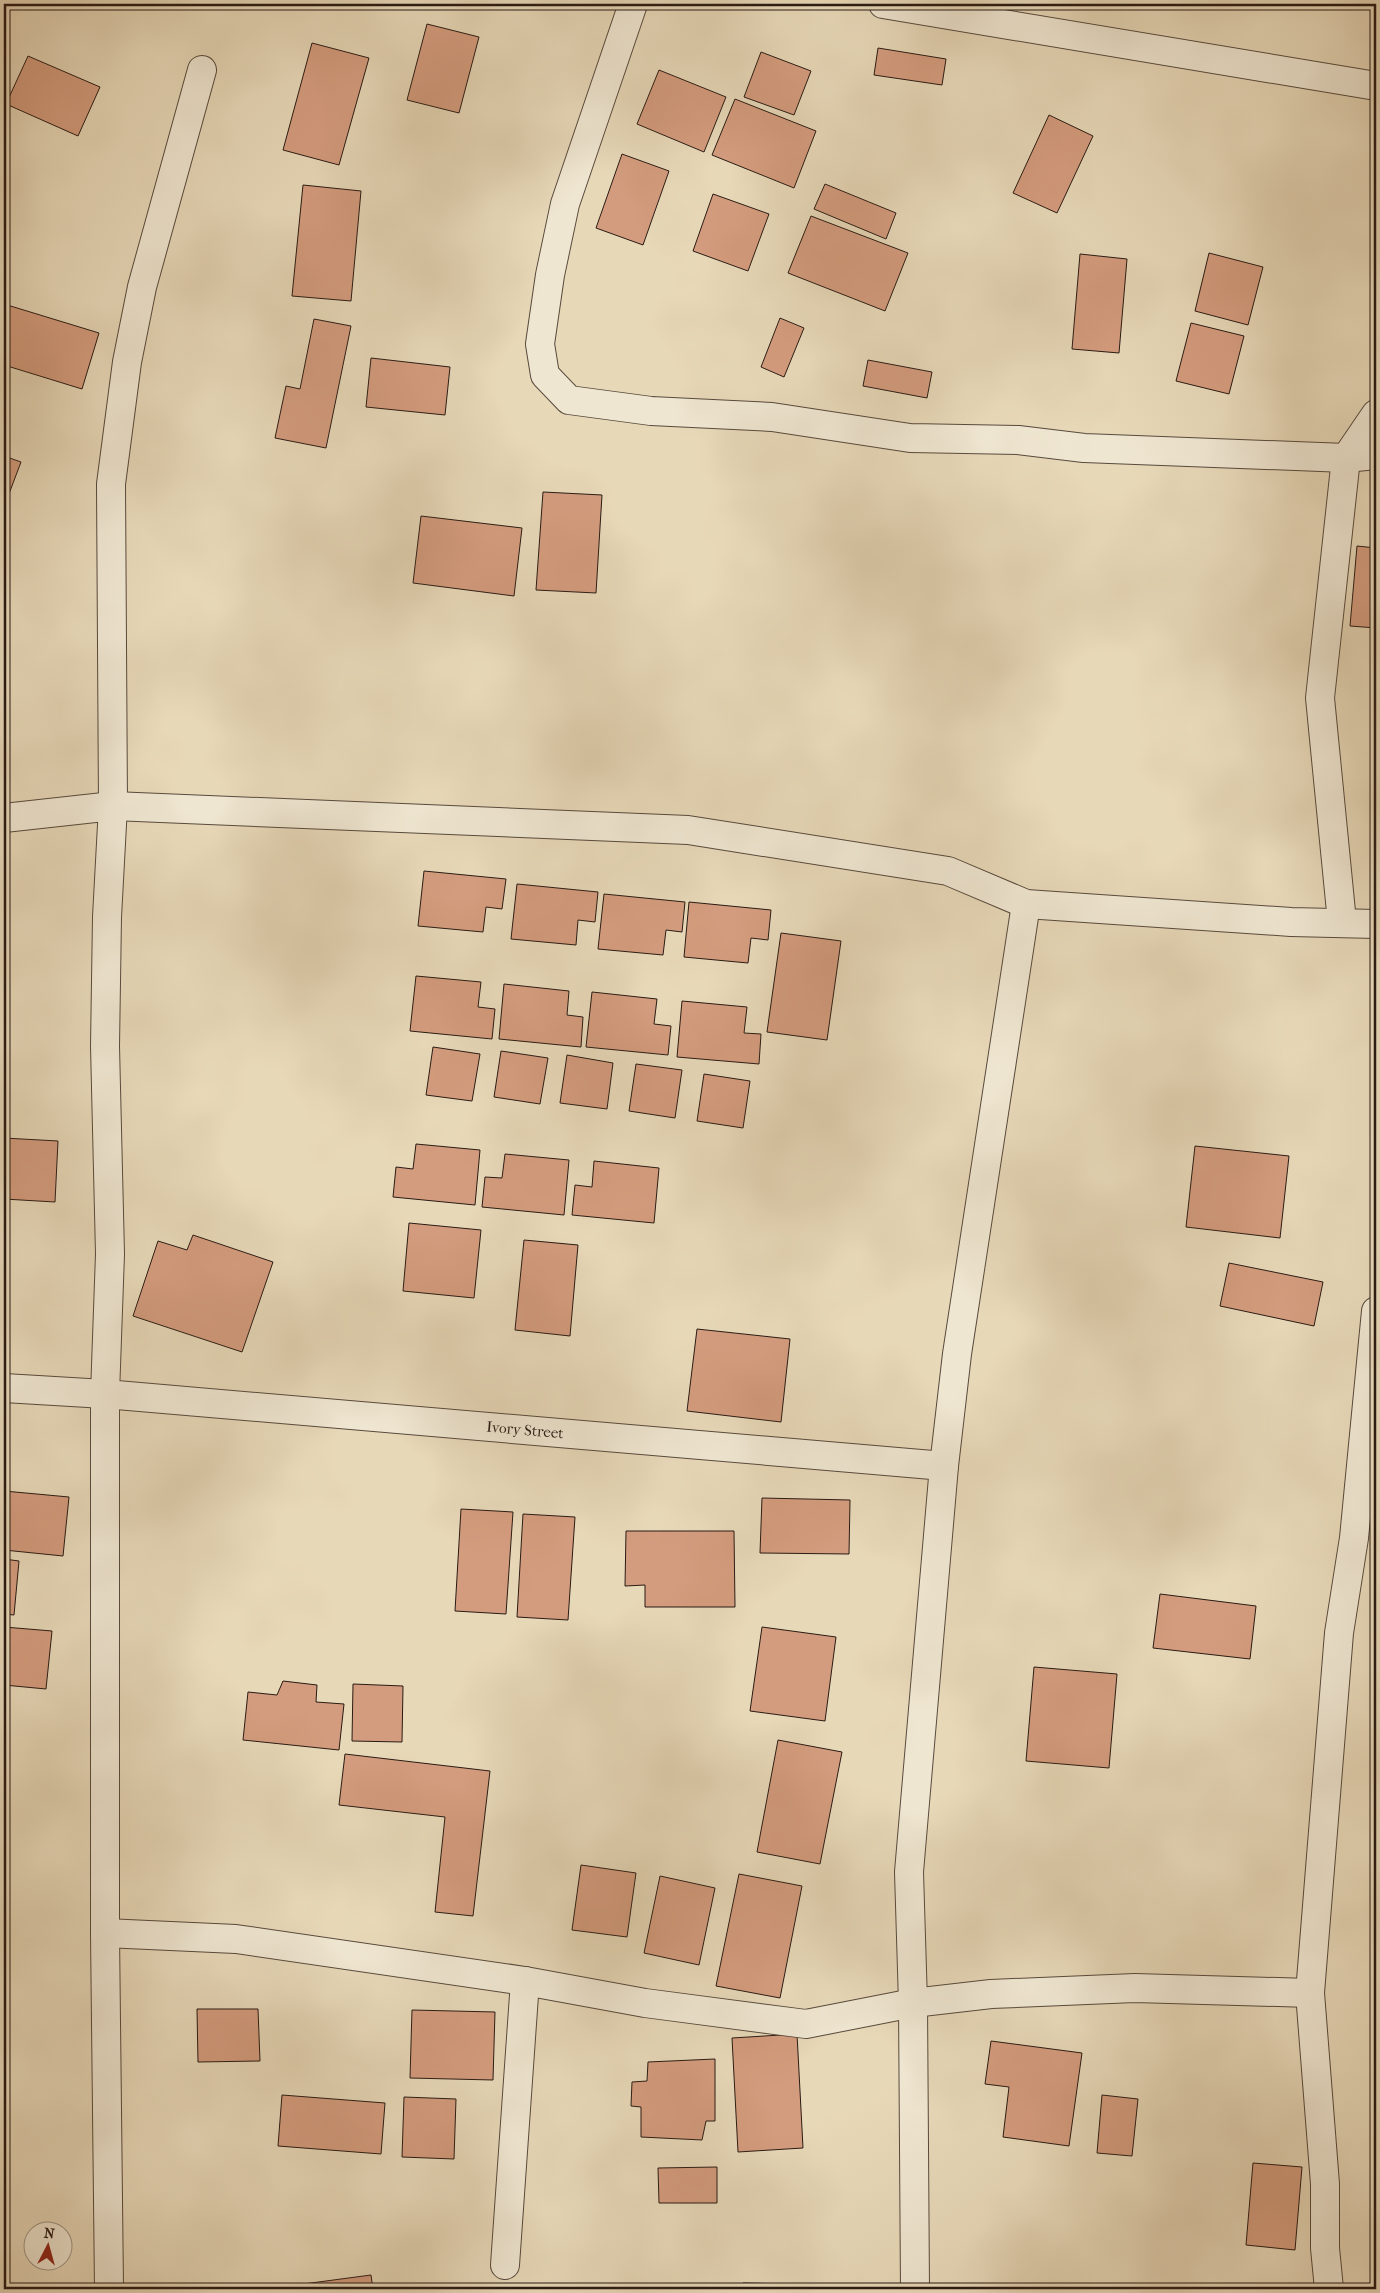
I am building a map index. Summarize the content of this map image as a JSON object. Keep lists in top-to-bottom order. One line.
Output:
{"streets":{"street":["Ivory Street"]},"north":"top"}
